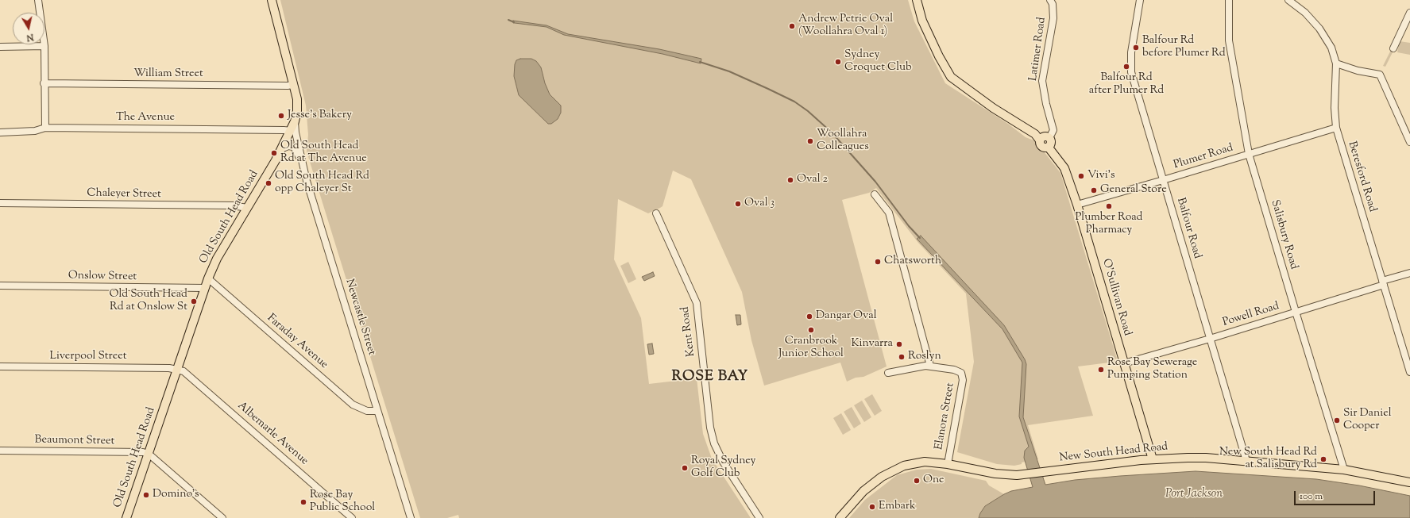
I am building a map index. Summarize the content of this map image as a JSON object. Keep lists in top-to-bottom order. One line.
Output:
{"streets":{"main road":["Old South Head Road","O'Sullivan Road","New South Head Road"],"street":["Latimer Road","William Street","The Avenue","Plumer Road","Beresford Road","Chaleyer Street","Balfour Road","Salisbury Road","Onslow Street","Powell Road","Newcastle Street","Kent Road","Faraday Avenue","Liverpool Street","Elanora Street","Albemarle Avenue","Beaumont Street"]},"crossings":[["Latimer Road","O'Sullivan Road"],["William Street","Old South Head Road"],["The Avenue","Old South Head Road"],["Plumer Road","Beresford Road"],["Plumer Road","Balfour Road"],["Plumer Road","Salisbury Road"],["Plumer Road","O'Sullivan Road"],["Beresford Road","Powell Road"],["Chaleyer Street","Old South Head Road"],["Old South Head Road","Onslow Street"],["Old South Head Road","Newcastle Street"],["Old South Head Road","Faraday Avenue"],["Old South Head Road","Liverpool Street"],["Old South Head Road","Albemarle Avenue"],["Old South Head Road","Beaumont Street"],["Balfour Road","Powell Road"],["Balfour Road","New South Head Road"],["Salisbury Road","Powell Road"],["Salisbury Road","New South Head Road"],["O'Sullivan Road","Powell Road"],["O'Sullivan Road","New South Head Road"],["Newcastle Street","Faraday Avenue"],["Liverpool Street","Albemarle Avenue"],["Elanora Street","New South Head Road"]],"districts":["ROSE BAY"],"water":["Port Jackson"],"places":["Andrew Petrie Oval (Woollahra Oval 1)","Balfour Rd before Plumer Rd","Sydney Croquet Club","Balfour Rd after Plumer Rd","Jesse's Bakery","Woollahra Colleagues","Old South Head Rd at The Avenue","Vivi’s","Oval 2","Old South Head Rd opp Chaleyer St","General Store","Oval 3","Plumber Road Pharmacy","Chatsworth","Old South Head Rd at Onslow St","Dangar Oval","Cranbrook Junior School","Kinvarra","Roslyn","Rose Bay Sewerage Pumping Station","Sir Daniel Cooper","New South Head Rd at Salisbury Rd","Royal Sydney Golf Club","One","Domino's","Rose Bay Public School","Embark"],"scale_bar":"100 m","north":"bottom"}
